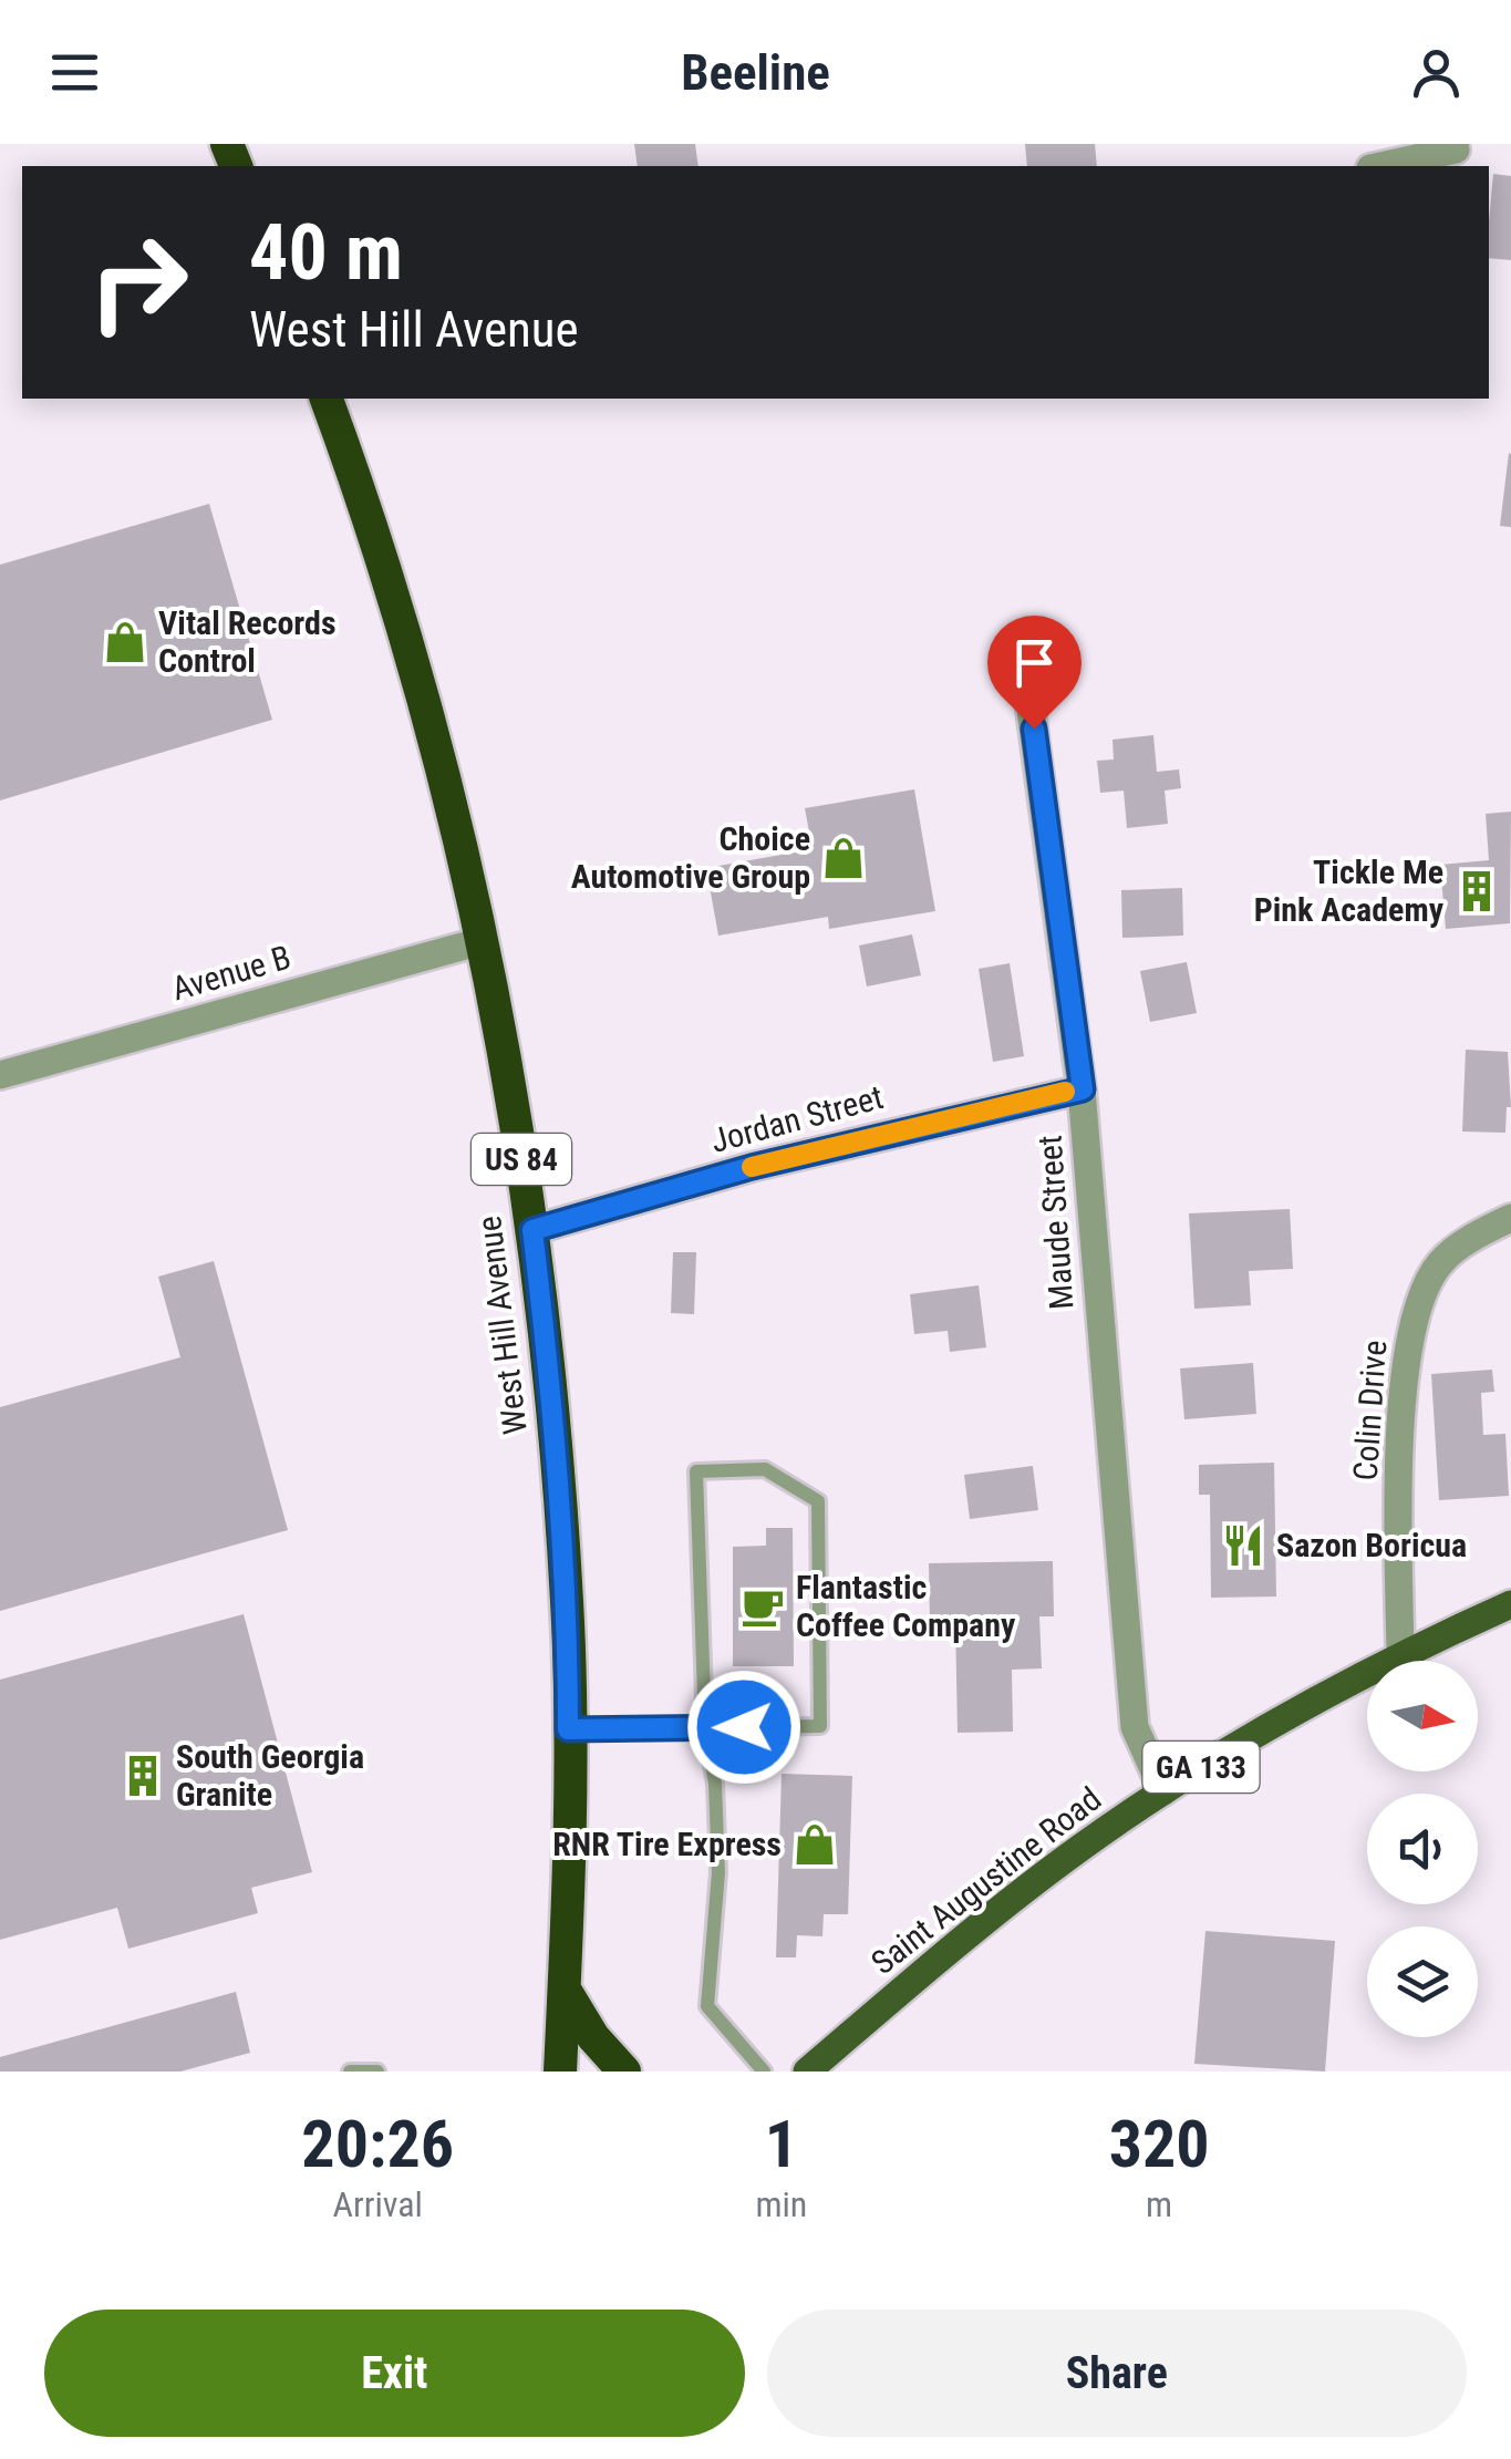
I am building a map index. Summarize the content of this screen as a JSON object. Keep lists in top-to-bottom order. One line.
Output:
{"streets":{"highway":["US 84","West Hill Avenue"],"main road":["GA 133","Saint Augustine Road"],"street":["Avenue B","Jordan Street","Maude Street","Colin Drive"]},"crossings":[["Avenue B","West Hill Avenue"],["Jordan Street","Maude Street"],["Jordan Street","West Hill Avenue"],["Maude Street","Saint Augustine Road"],["Colin Drive","Saint Augustine Road"]],"places":{"shop":["Vital Records Control","Choice Automotive Group","RNR Tire Express"],"building":["Tickle Me Pink Academy","South Georgia Granite"],"restaurant":["Sazon Boricua"],"cafe":["Flantastic Coffee Company"]},"north":"right","page":{"header":"Beeline","turn":["40 m","West Hill Avenue"],"eta":["20:26","Arrival","1","min","320","m"],"buttons":["Exit","Share"]}}
